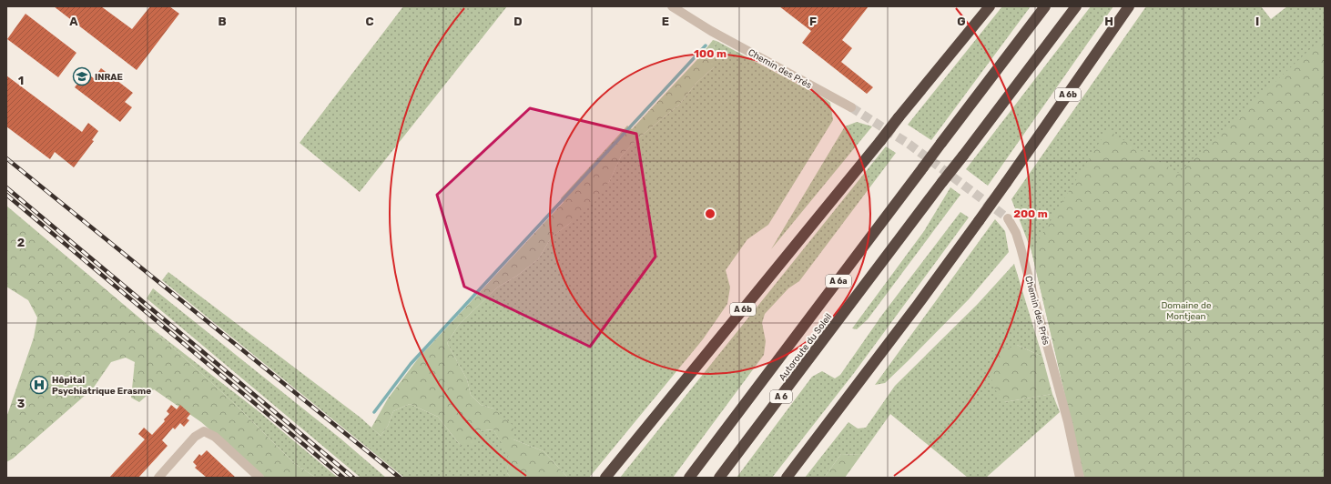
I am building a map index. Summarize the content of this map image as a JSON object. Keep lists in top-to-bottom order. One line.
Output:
{"streets":{"highway":["A 6b","A 6a","Autoroute du Soleil","A 6"],"street":["Chemin des Prés"]},"crossings":[["A 6a","Autoroute du Soleil"]],"parks":["Domaine de Montjean"],"places":{"school or university":["INRAE"],"hospital":["Hôpital Psychiatrique Erasme"]},"grid":{"columns":["A","B","C","D","E","F","G","H","I"],"rows":["1","2","3"]},"rings":["100 m","200 m"]}
